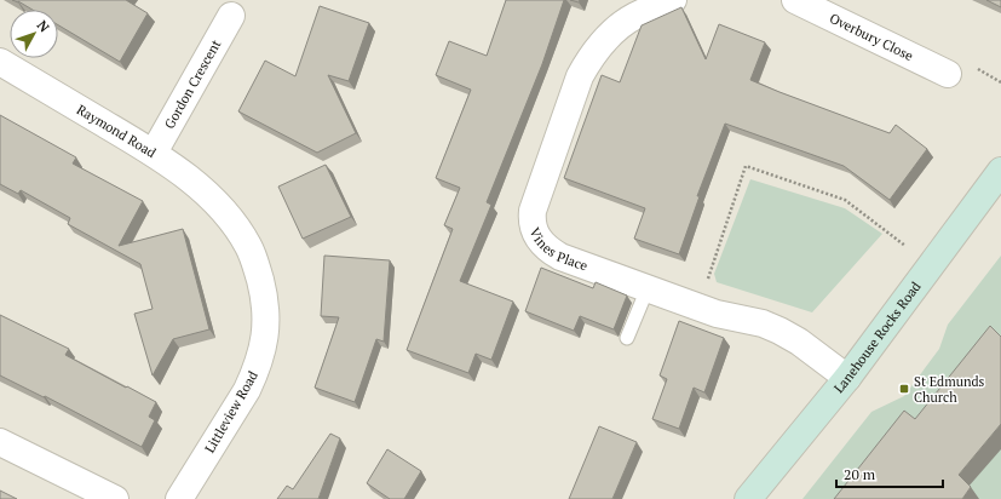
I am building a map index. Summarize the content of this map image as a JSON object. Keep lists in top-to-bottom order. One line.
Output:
{"streets":{"main road":["Lanehouse Rocks Road"],"street":["Overbury Close","Gordon Crescent","Raymond Road","Vines Place","Littleview Road"]},"crossings":[["Gordon Crescent","Raymond Road"],["Raymond Road","Littleview Road"],["Vines Place","Lanehouse Rocks Road"]],"places":{"transit":["St Edmunds Church"]},"scale_bar":"20 m","north":"top right"}
